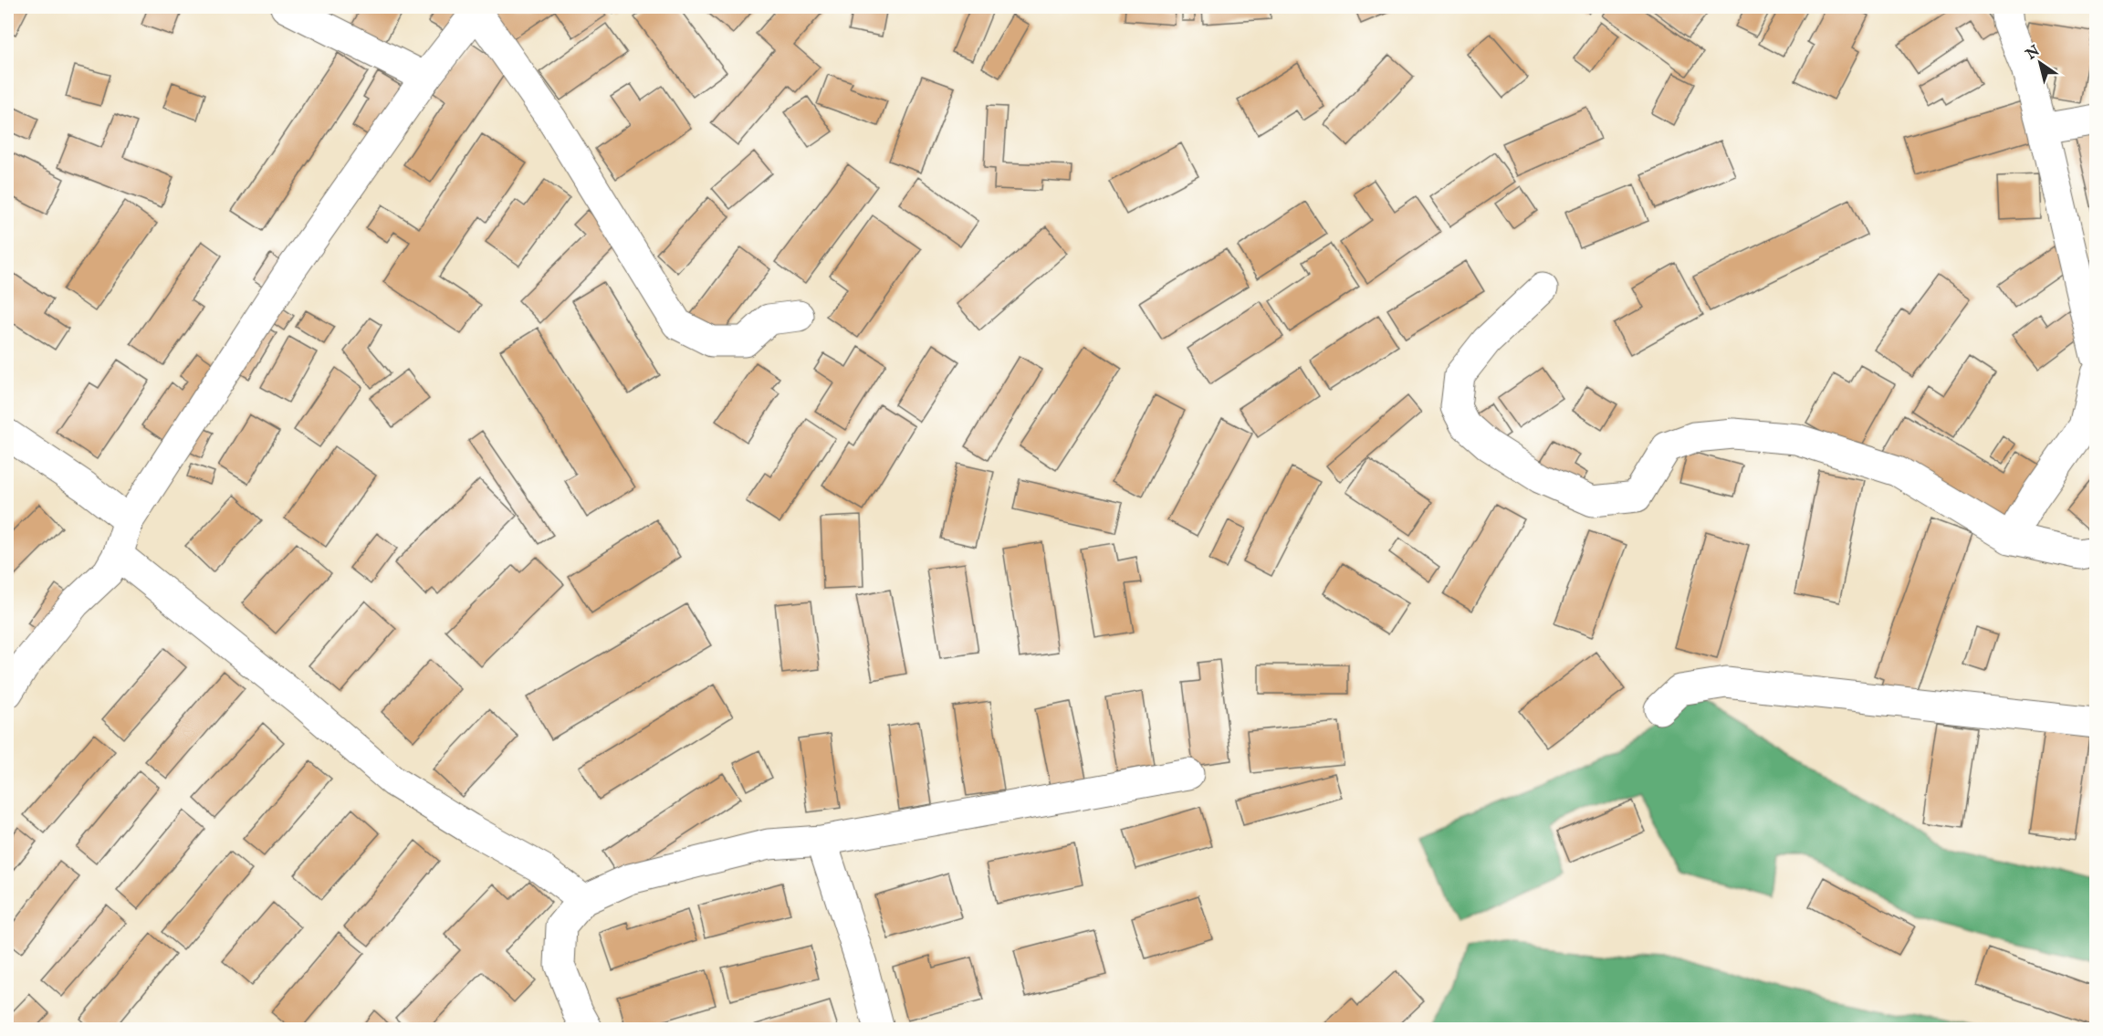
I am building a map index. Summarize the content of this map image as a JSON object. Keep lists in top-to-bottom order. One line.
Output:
{"north":"top left"}
